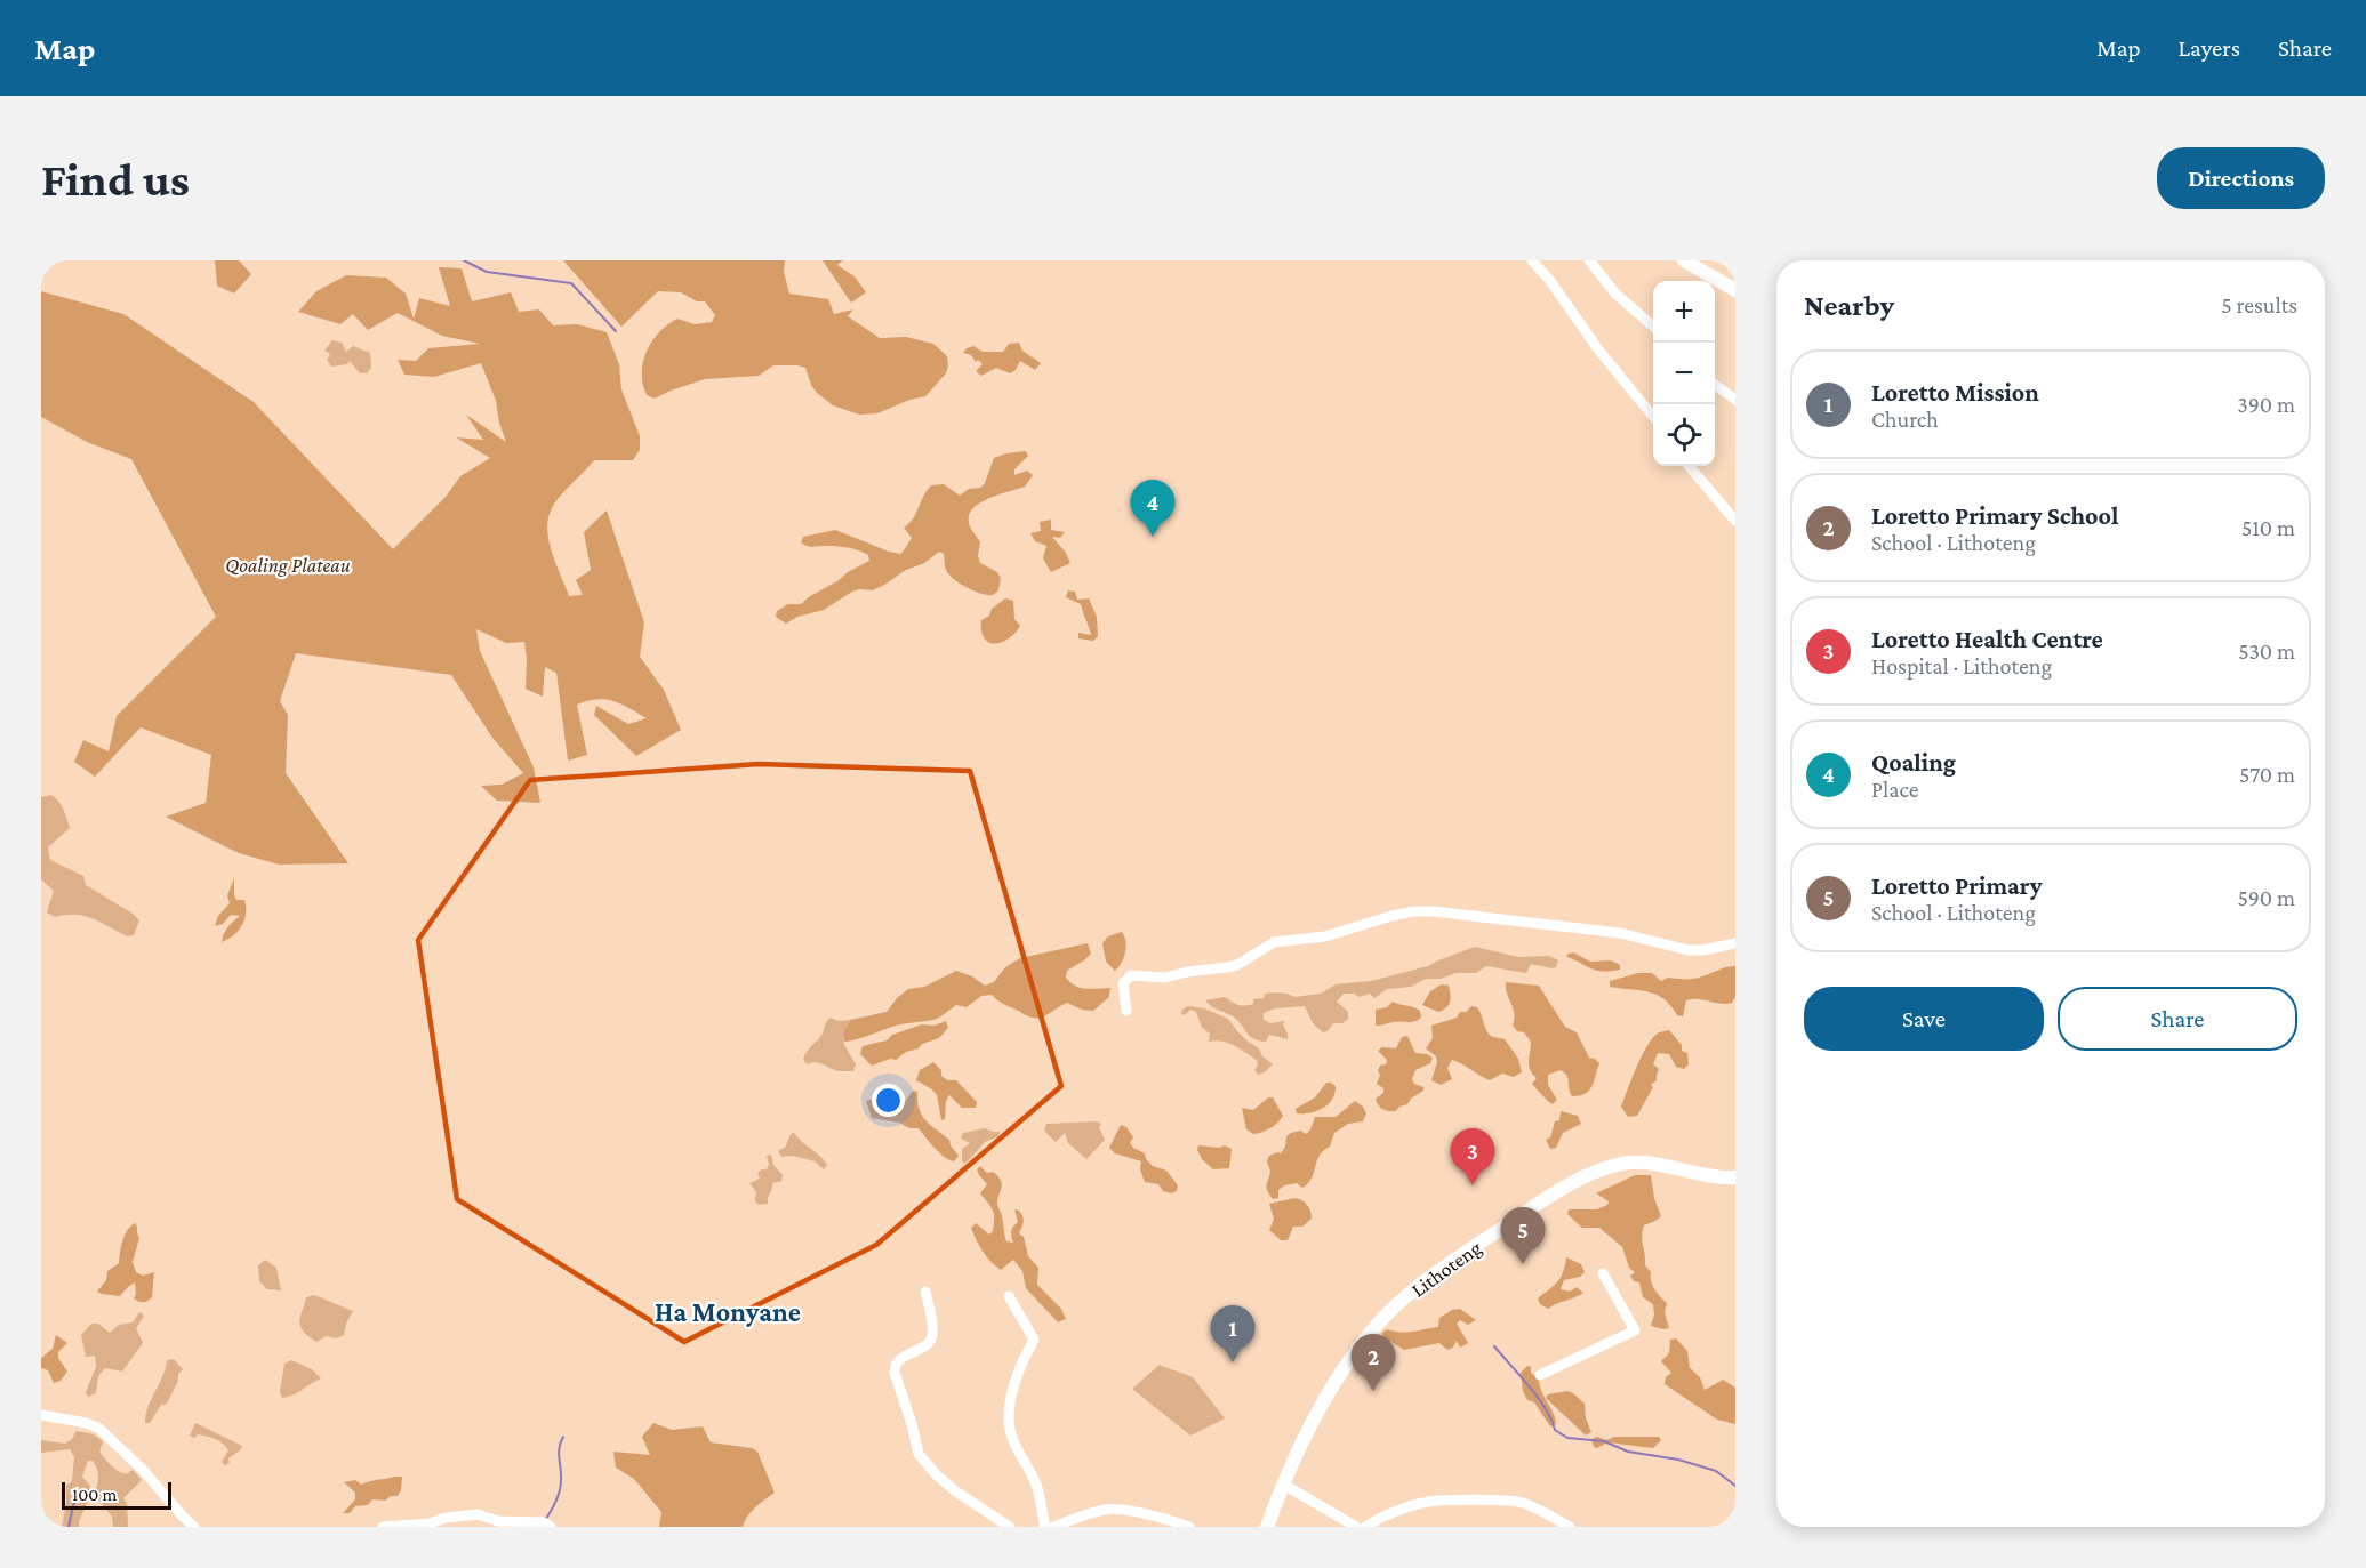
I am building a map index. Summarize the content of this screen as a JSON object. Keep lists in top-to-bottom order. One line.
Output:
{"streets":{"main road":["Lithoteng"]},"districts":["Ha Monyane"],"parks":["Qoaling Plateau"],"scale_bar":"100 m","page":{"header":"Map","nav":["Map","Layers","Share"],"buttons":["Directions",["Save","Share"]],"title":"Find us","heading":["Nearby","5 results"],"map_buttons":["+","−"],"list":[{"mark":"1","name":"Loretto Mission","note":"Church","value":"390 m"},{"mark":"2","name":"Loretto Primary School","note":"School · Lithoteng","value":"510 m"},{"mark":"3","name":"Loretto Health Centre","note":"Hospital · Lithoteng","value":"530 m"},{"mark":"4","name":"Qoaling","note":"Place","value":"570 m"},{"mark":"5","name":"Loretto Primary","note":"School · Lithoteng","value":"590 m"}],"pins":["4","3","5","1","2"],"scale":"100 m"}}
